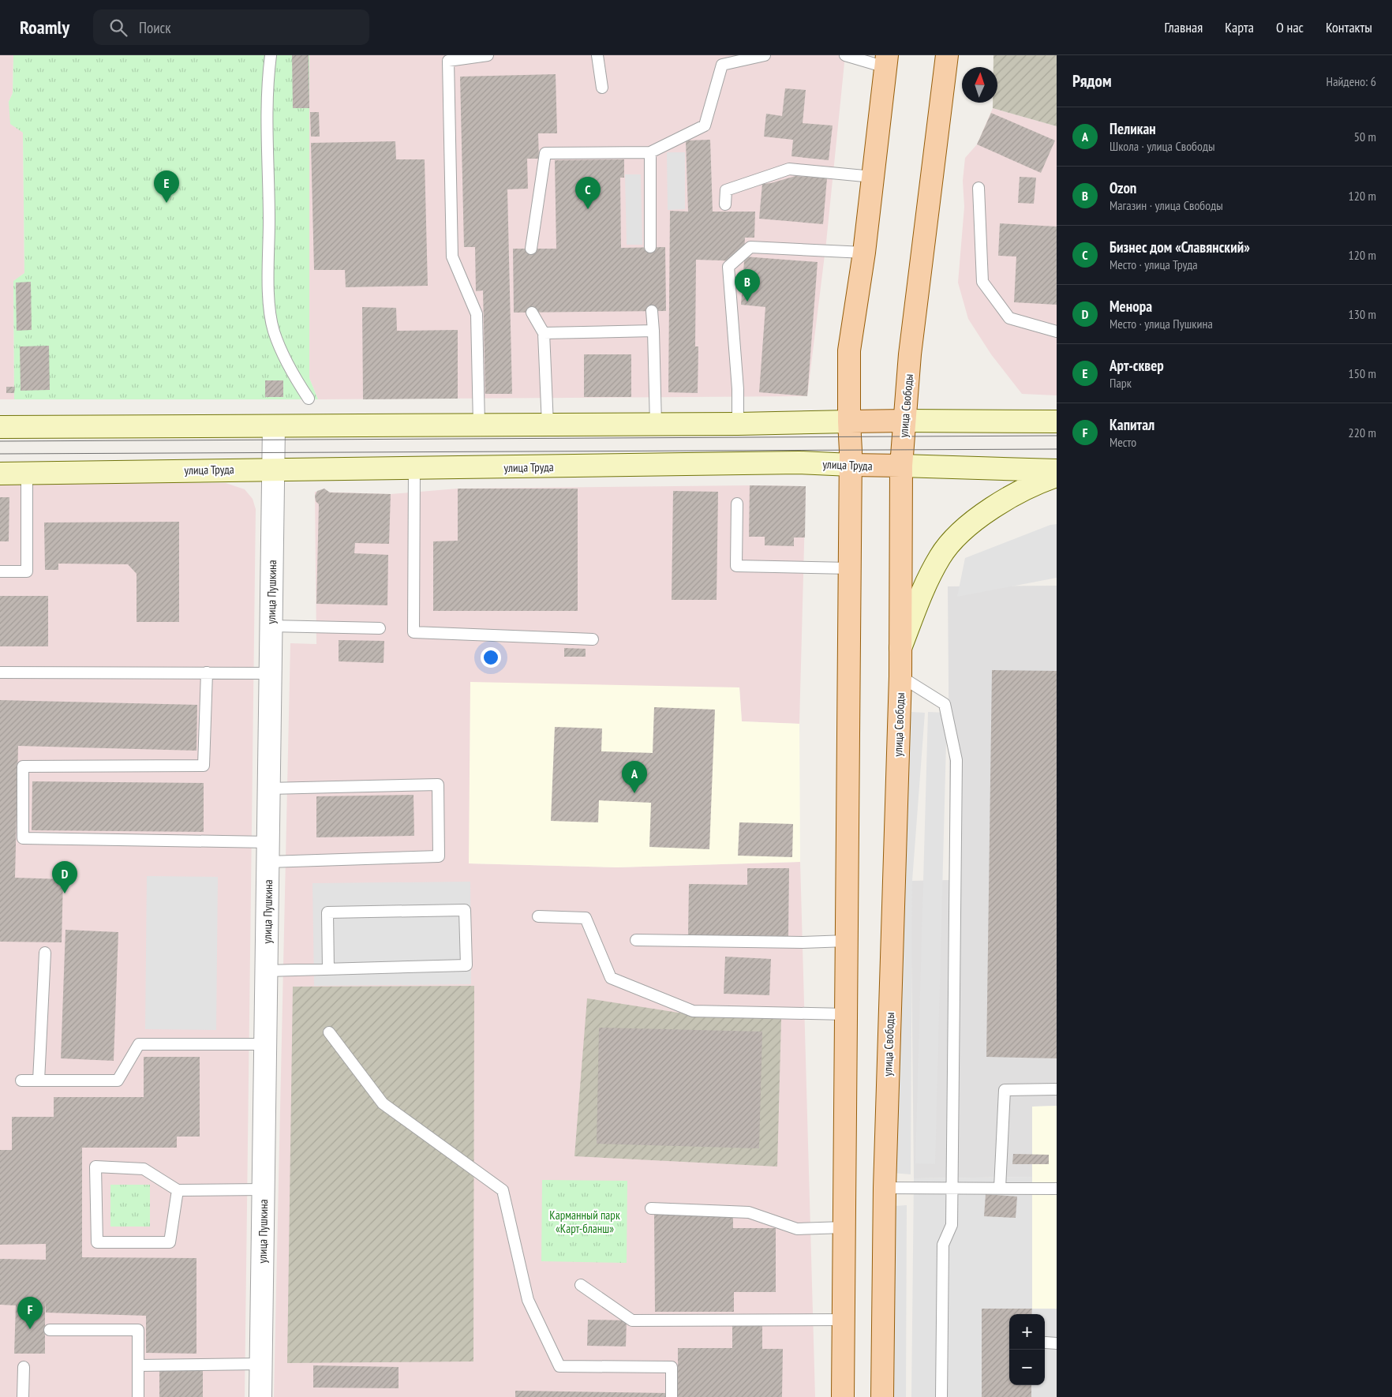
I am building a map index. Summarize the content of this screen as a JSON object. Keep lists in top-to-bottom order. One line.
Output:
{"streets":{"main road":["улица Свободы","улица Труда"],"street":["улица Пушкина"]},"crossings":[["улица Свободы","улица Труда"],["улица Труда","улица Пушкина"]],"parks":["Карманный парк «Карт-бланш»"],"north":"top","page":{"header":"Roamly","search":"Поиск","nav":["Главная","Карта","О нас","Контакты"],"heading":["Рядом","Найдено: 6"],"list":[{"mark":"A","name":"Пеликан","note":"Школа · улица Свободы","value":"50 m"},{"mark":"B","name":"Ozon","note":"Магазин · улица Свободы","value":"120 m"},{"mark":"C","name":"Бизнес дом «Славянский»","note":"Место · улица Труда","value":"120 m"},{"mark":"D","name":"Менора","note":"Место · улица Пушкина","value":"130 m"},{"mark":"E","name":"Арт-сквер","note":"Парк","value":"150 m"},{"mark":"F","name":"Капитал","note":"Место","value":"220 m"}],"pins":["E","C","B","A","D","F"],"map_buttons":["+","−"]}}
